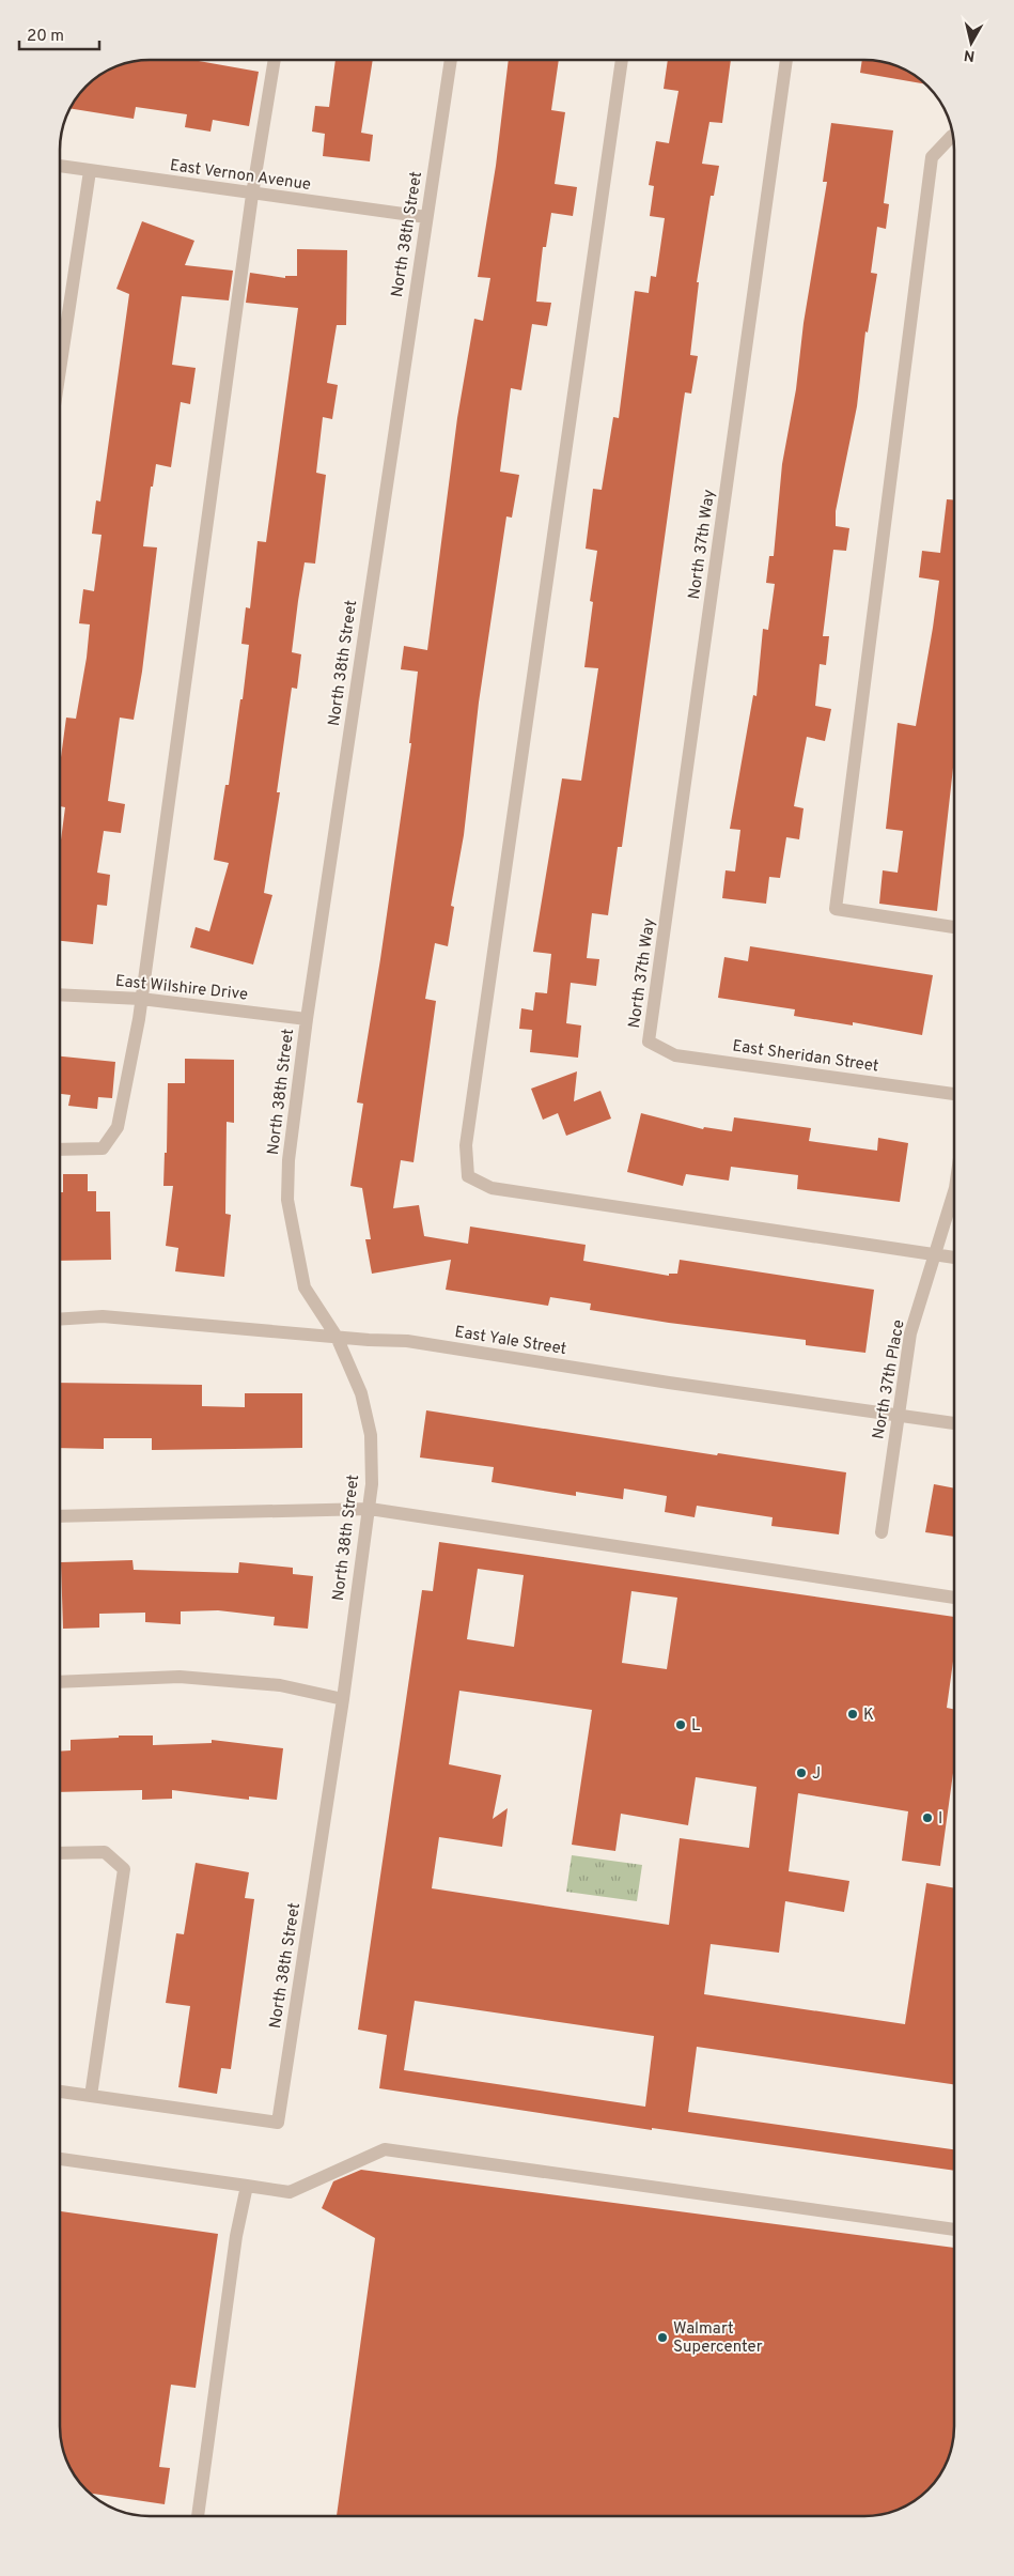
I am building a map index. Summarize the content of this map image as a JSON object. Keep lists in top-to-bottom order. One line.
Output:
{"streets":{"street":["East Vernon Avenue","North 38th Street","North 37th Way","East Wilshire Drive","East Sheridan Street","East Yale Street","North 37th Place"]},"crossings":[["East Vernon Avenue","North 38th Street"],["North 38th Street","East Wilshire Drive"],["North 38th Street","East Yale Street"],["North 37th Way","East Sheridan Street"],["East Yale Street","North 37th Place"]],"places":["K","L","J","I","Walmart Supercenter"],"scale_bar":"20 m","north":"bottom"}
